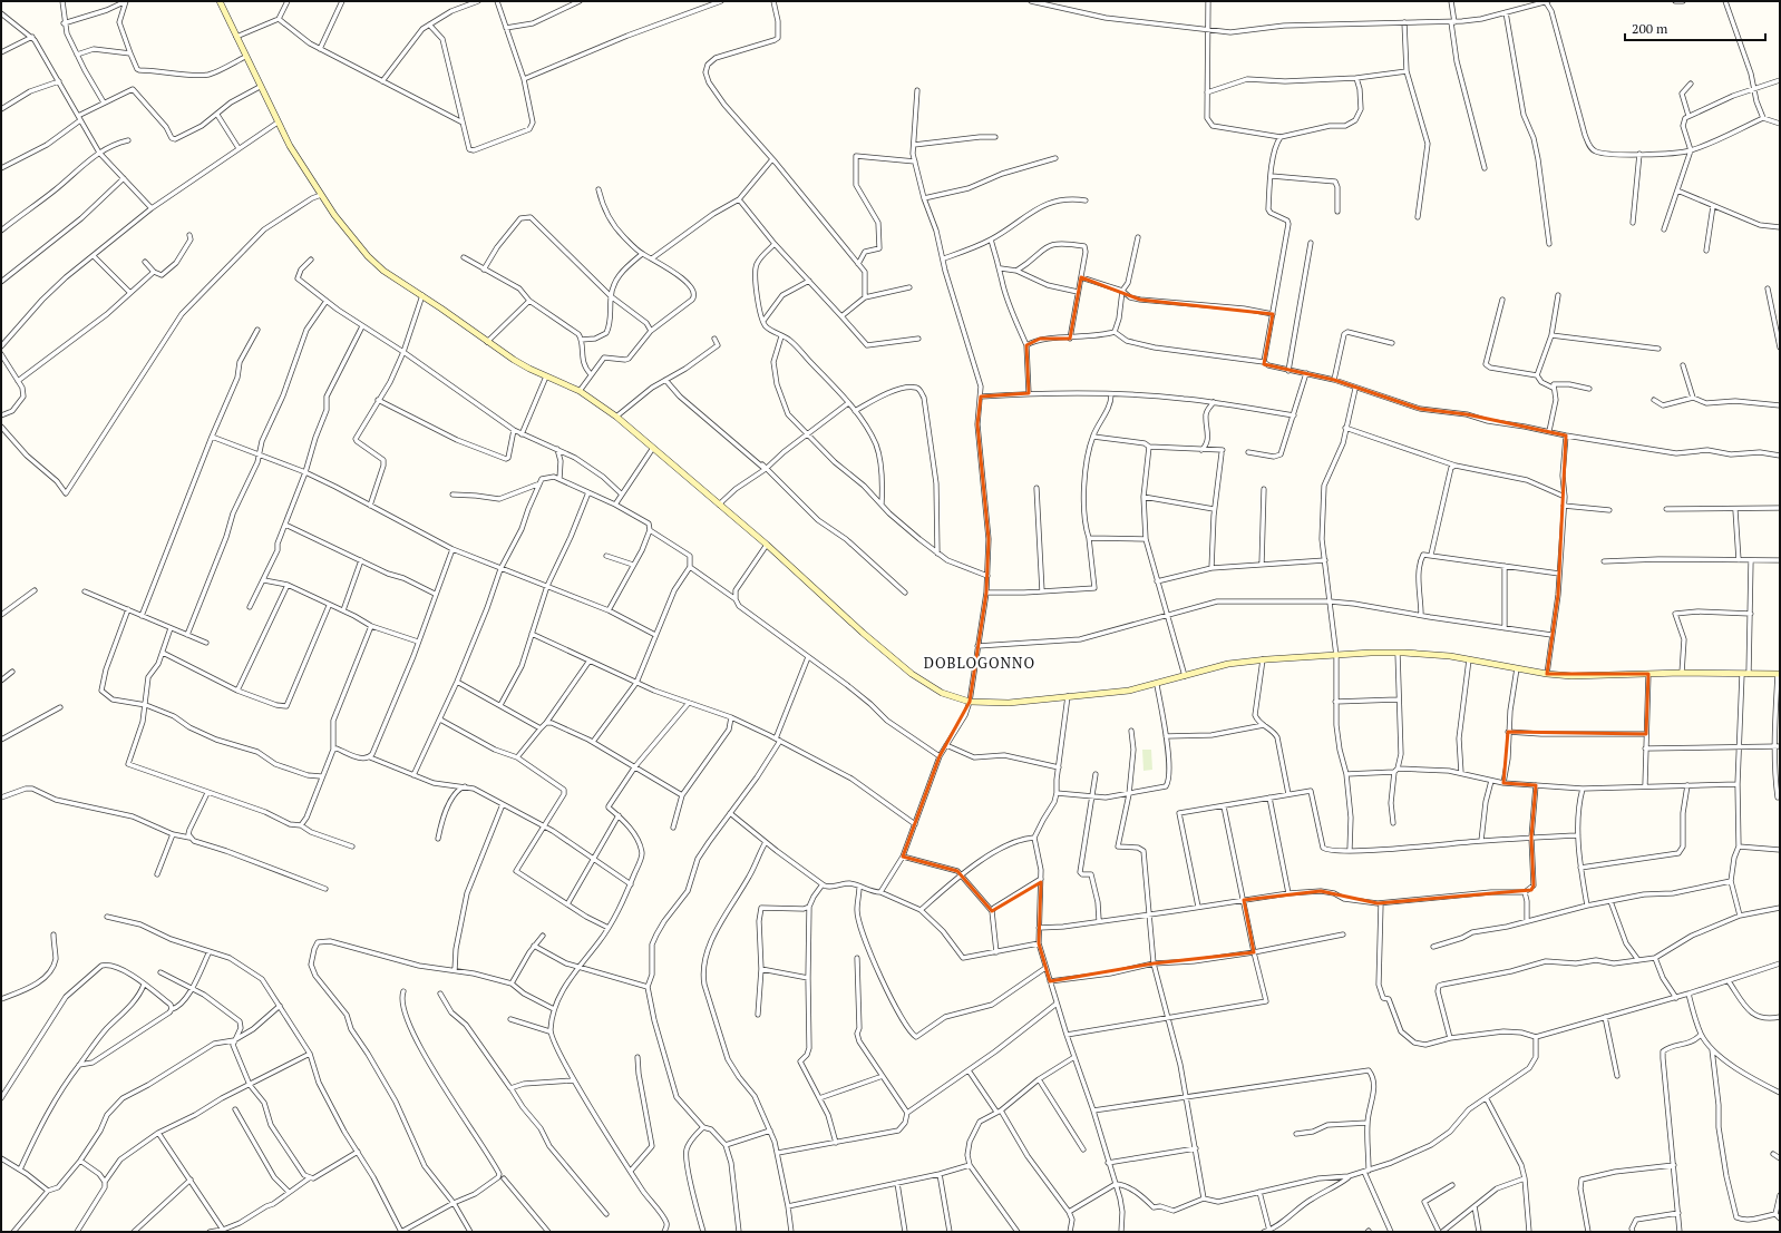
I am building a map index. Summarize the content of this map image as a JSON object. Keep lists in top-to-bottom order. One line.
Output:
{"districts":["DOBLOGONNO"],"scale_bar":"200 m"}
